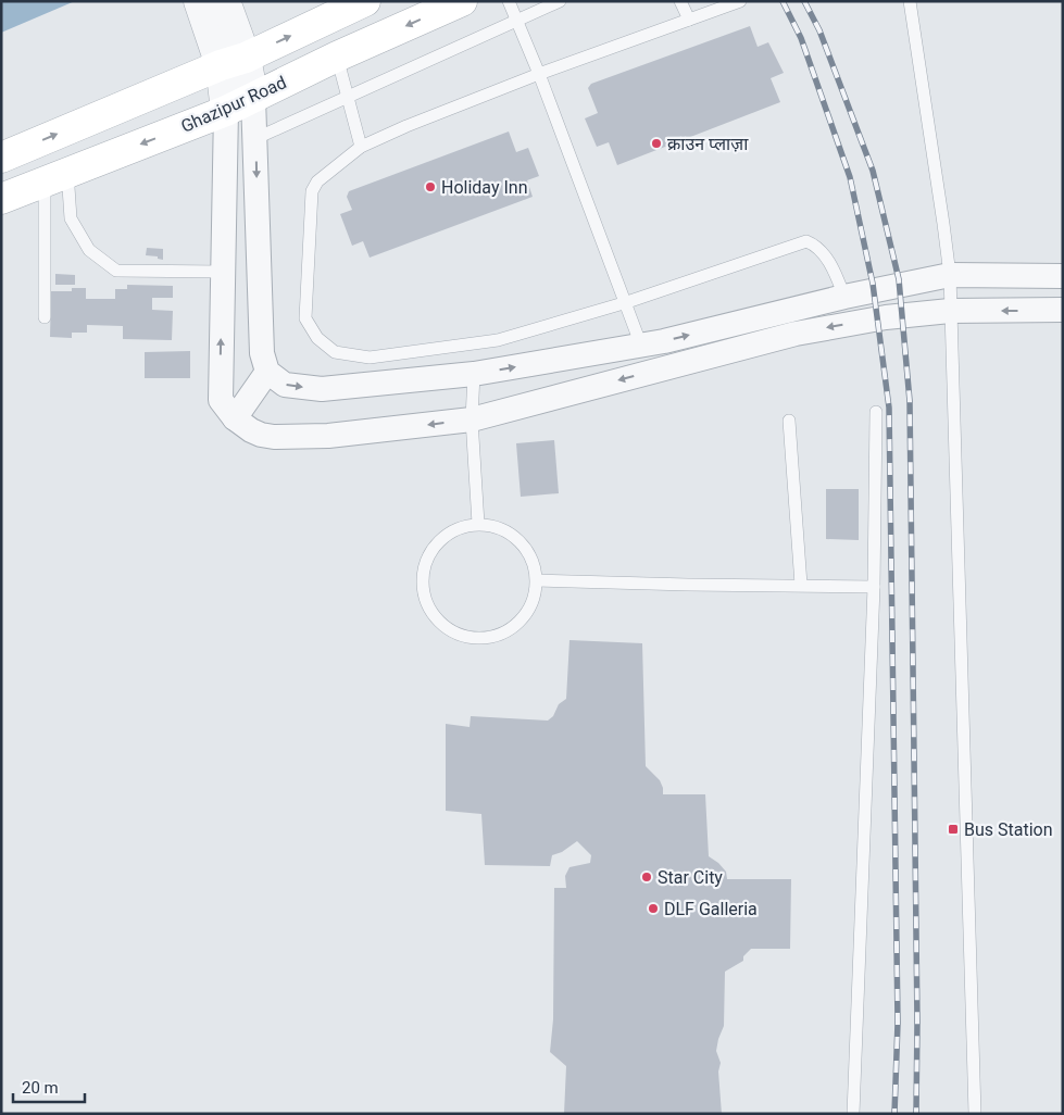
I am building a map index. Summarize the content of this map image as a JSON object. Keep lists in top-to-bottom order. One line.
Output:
{"streets":{"main road":["Ghazipur Road"]},"places":{"other":["क्राउन प्लाज़ा","Holiday Inn","Star City","DLF Galleria"],"transit":["Bus Station"]},"scale_bar":"20 m"}
